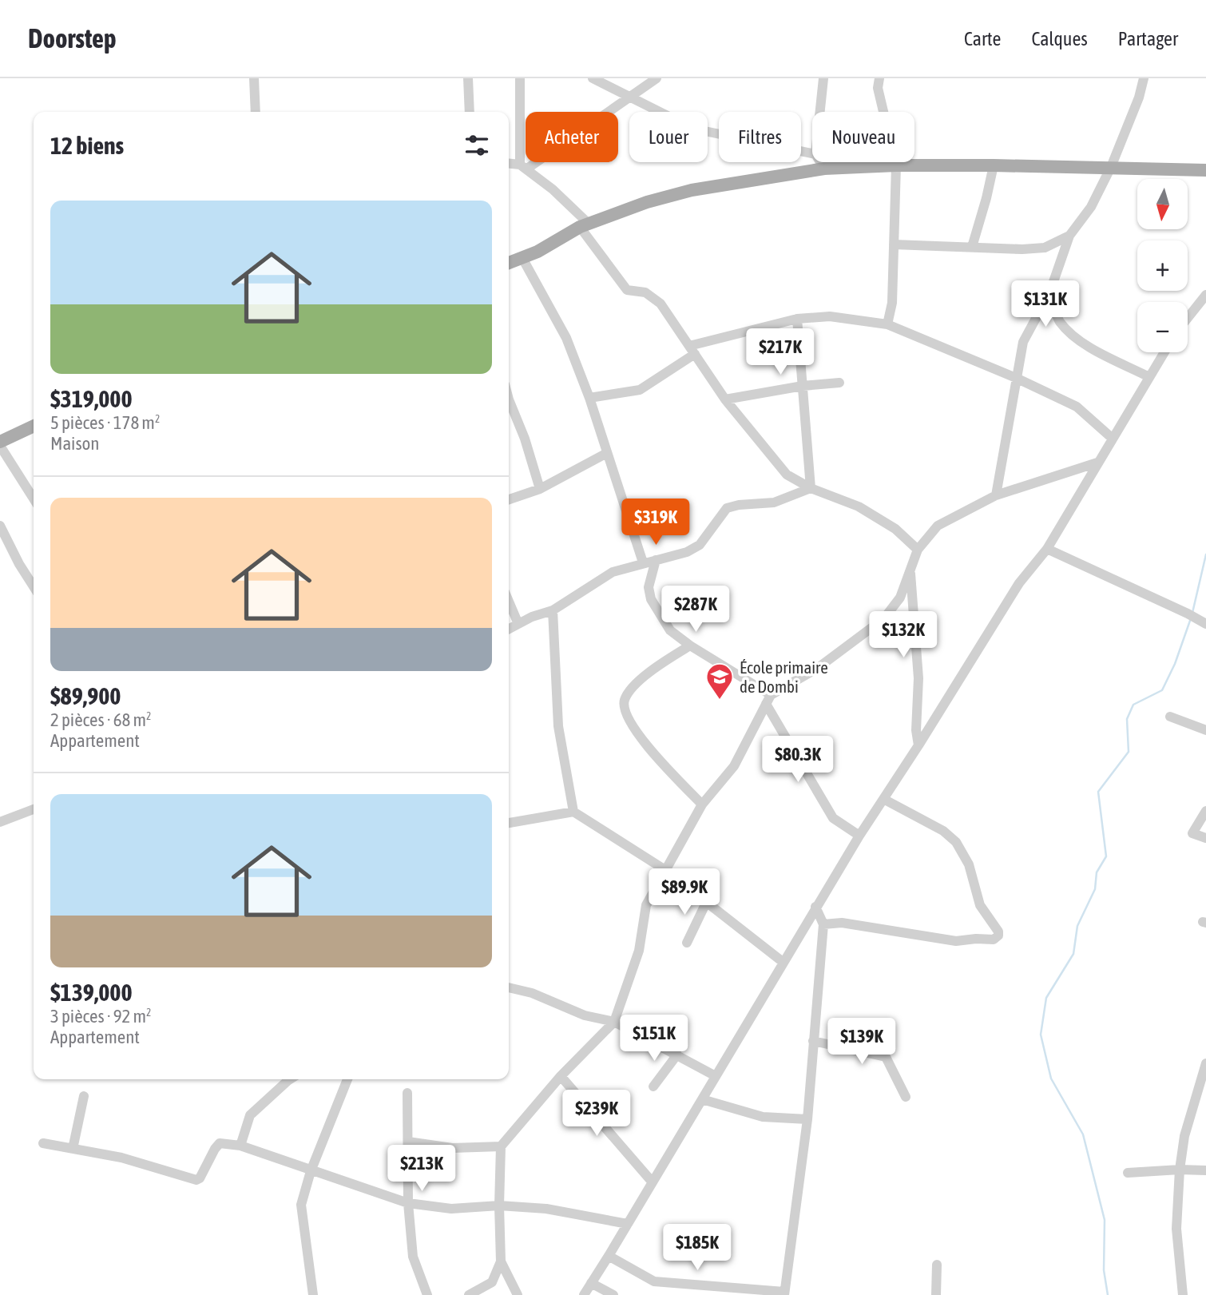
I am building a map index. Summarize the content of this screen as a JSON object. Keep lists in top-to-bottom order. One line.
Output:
{"places":{"school or university":["École primaire de Dombi"]},"north":"bottom","page":{"header":"Doorstep","nav":["Carte","Calques","Partager"],"chip":["Acheter","Louer","Filtres","Nouveau"],"heading":"12 biens","map_buttons":["+","−"],"list":[{"name":"$319,000","note":"5 pièces · 178 m² · Maison"},{"name":"$89,900","note":"2 pièces · 68 m² · Appartement"},{"name":"$139,000","note":"3 pièces · 92 m² · Appartement"}],"price":["$131K","$217K","$319K","$287K","$132K","$80.3K","$89.9K","$151K","$139K","$239K","$213K","$185K"]}}
